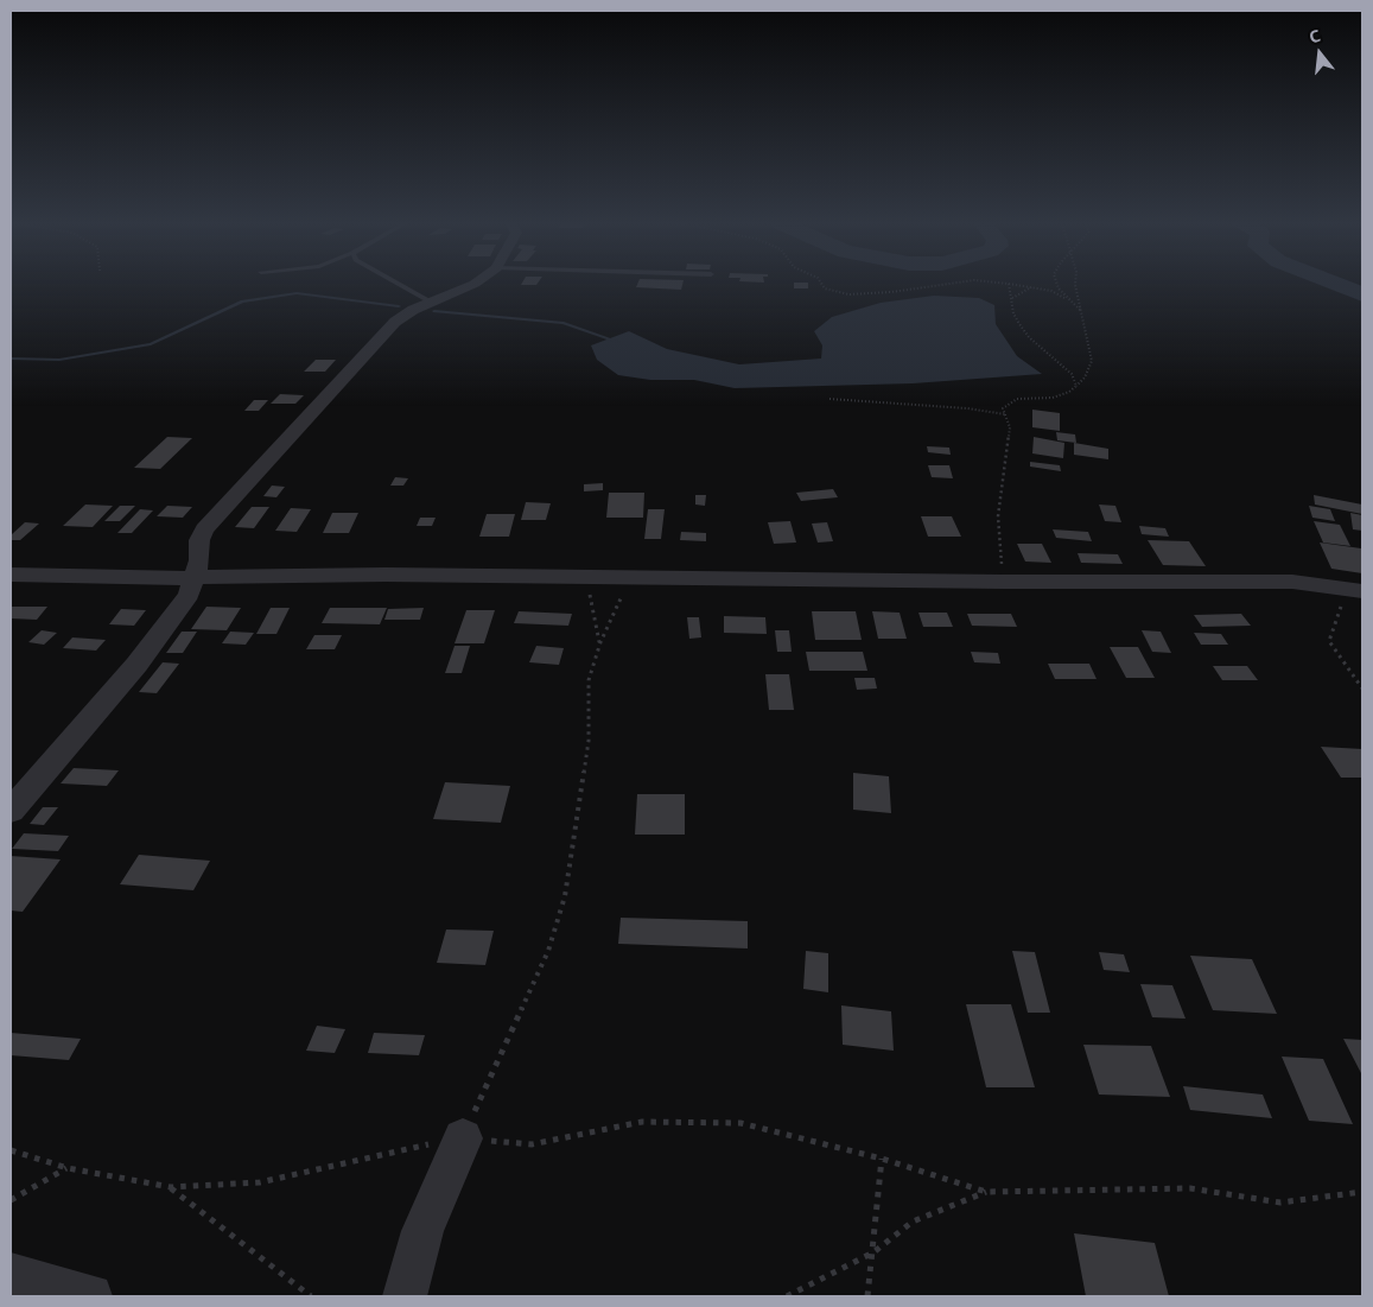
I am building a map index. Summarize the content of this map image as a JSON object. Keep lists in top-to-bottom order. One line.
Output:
{"north":"top"}
